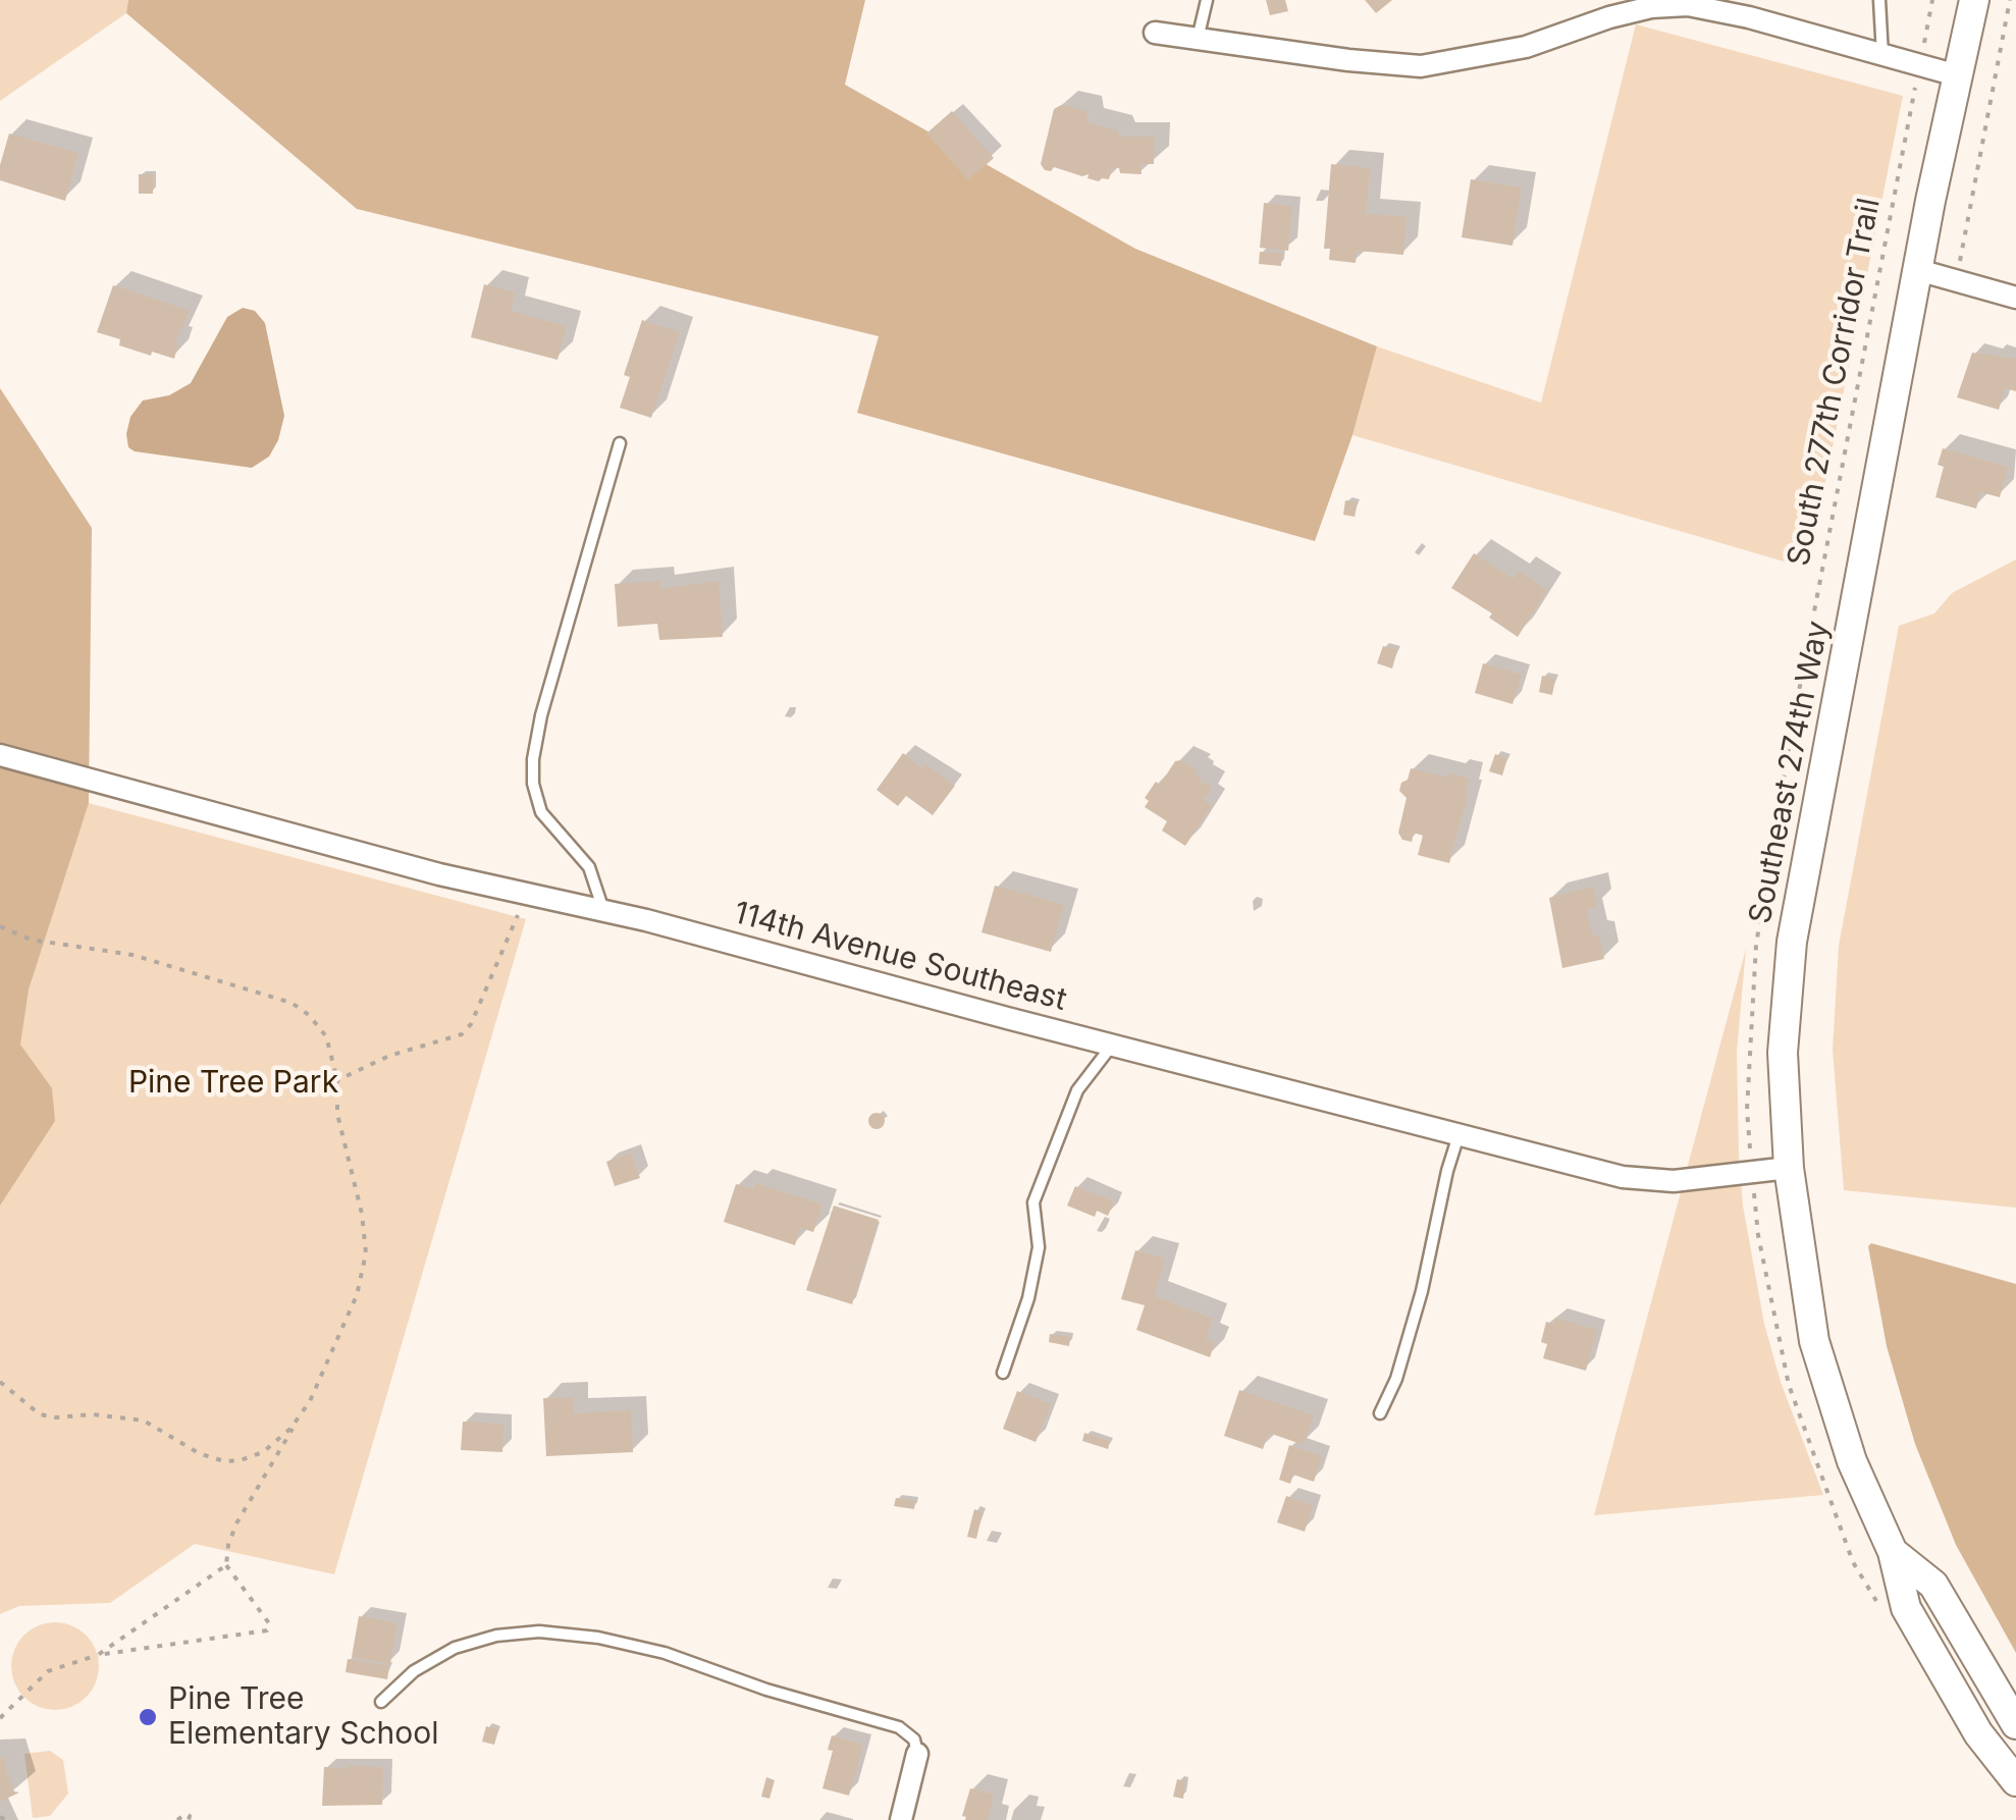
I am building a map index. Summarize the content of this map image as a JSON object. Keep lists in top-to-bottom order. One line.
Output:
{"streets":{"main road":["Southeast 274th Way"],"street":["114th Avenue Southeast"],"path":["South 277th Corridor Trail"]},"crossings":[["South 277th Corridor Trail","114th Avenue Southeast"],["Southeast 274th Way","114th Avenue Southeast"]],"parks":["Pine Tree Park"],"places":["Pine Tree Elementary School"]}
